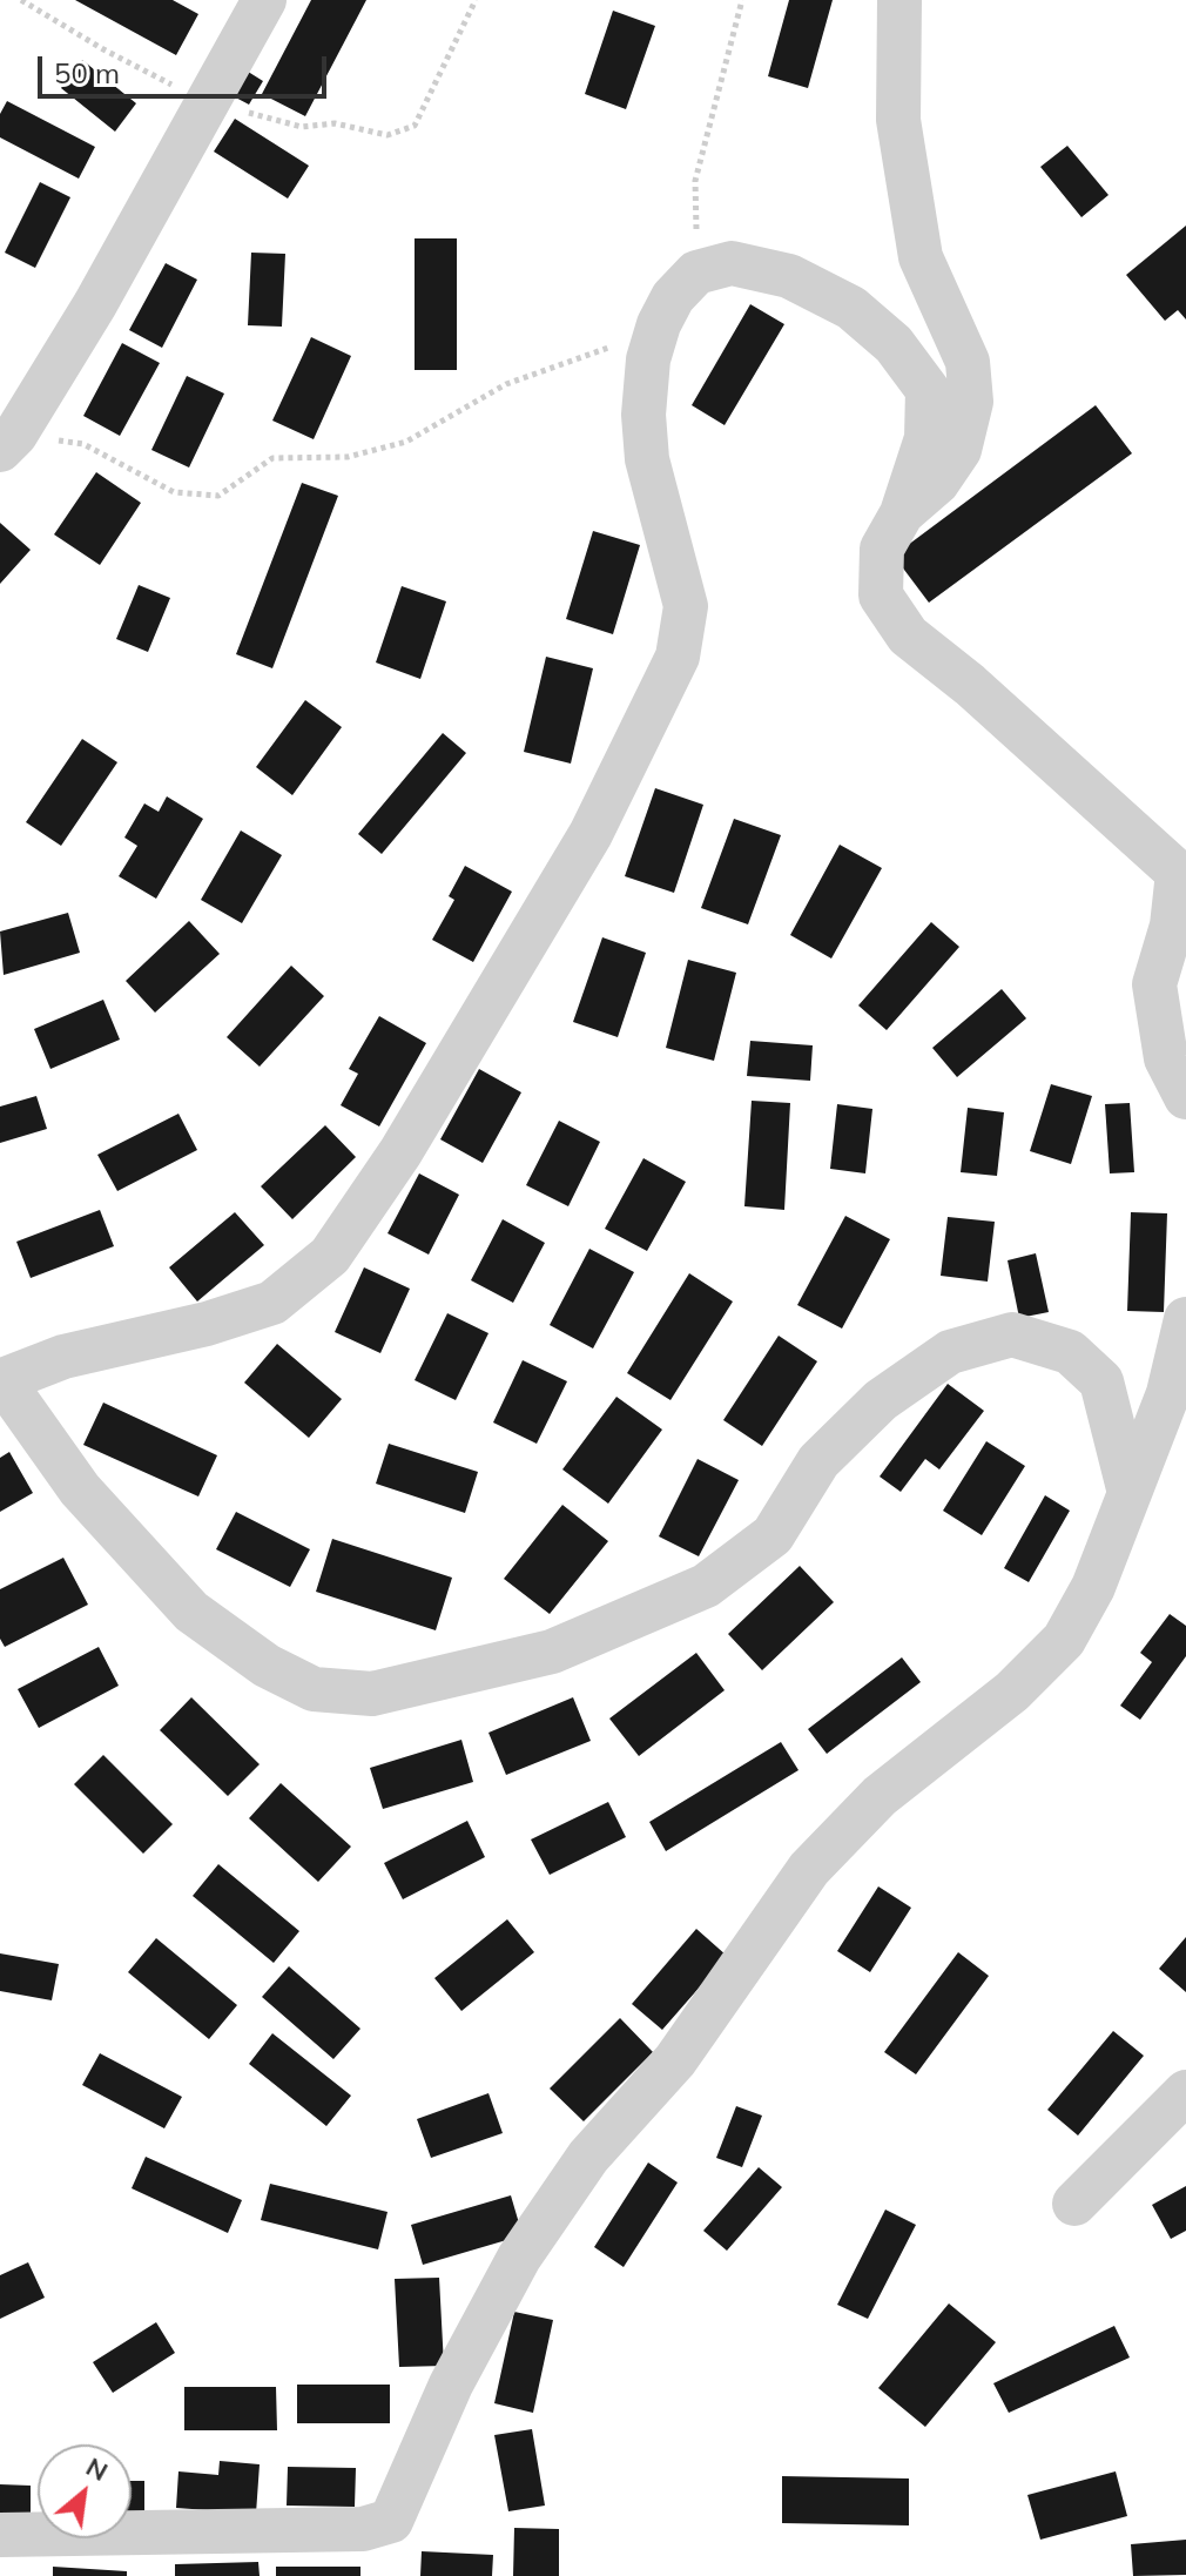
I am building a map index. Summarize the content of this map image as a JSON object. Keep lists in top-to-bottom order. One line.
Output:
{"scale_bar":"50 m","north":"top right"}
